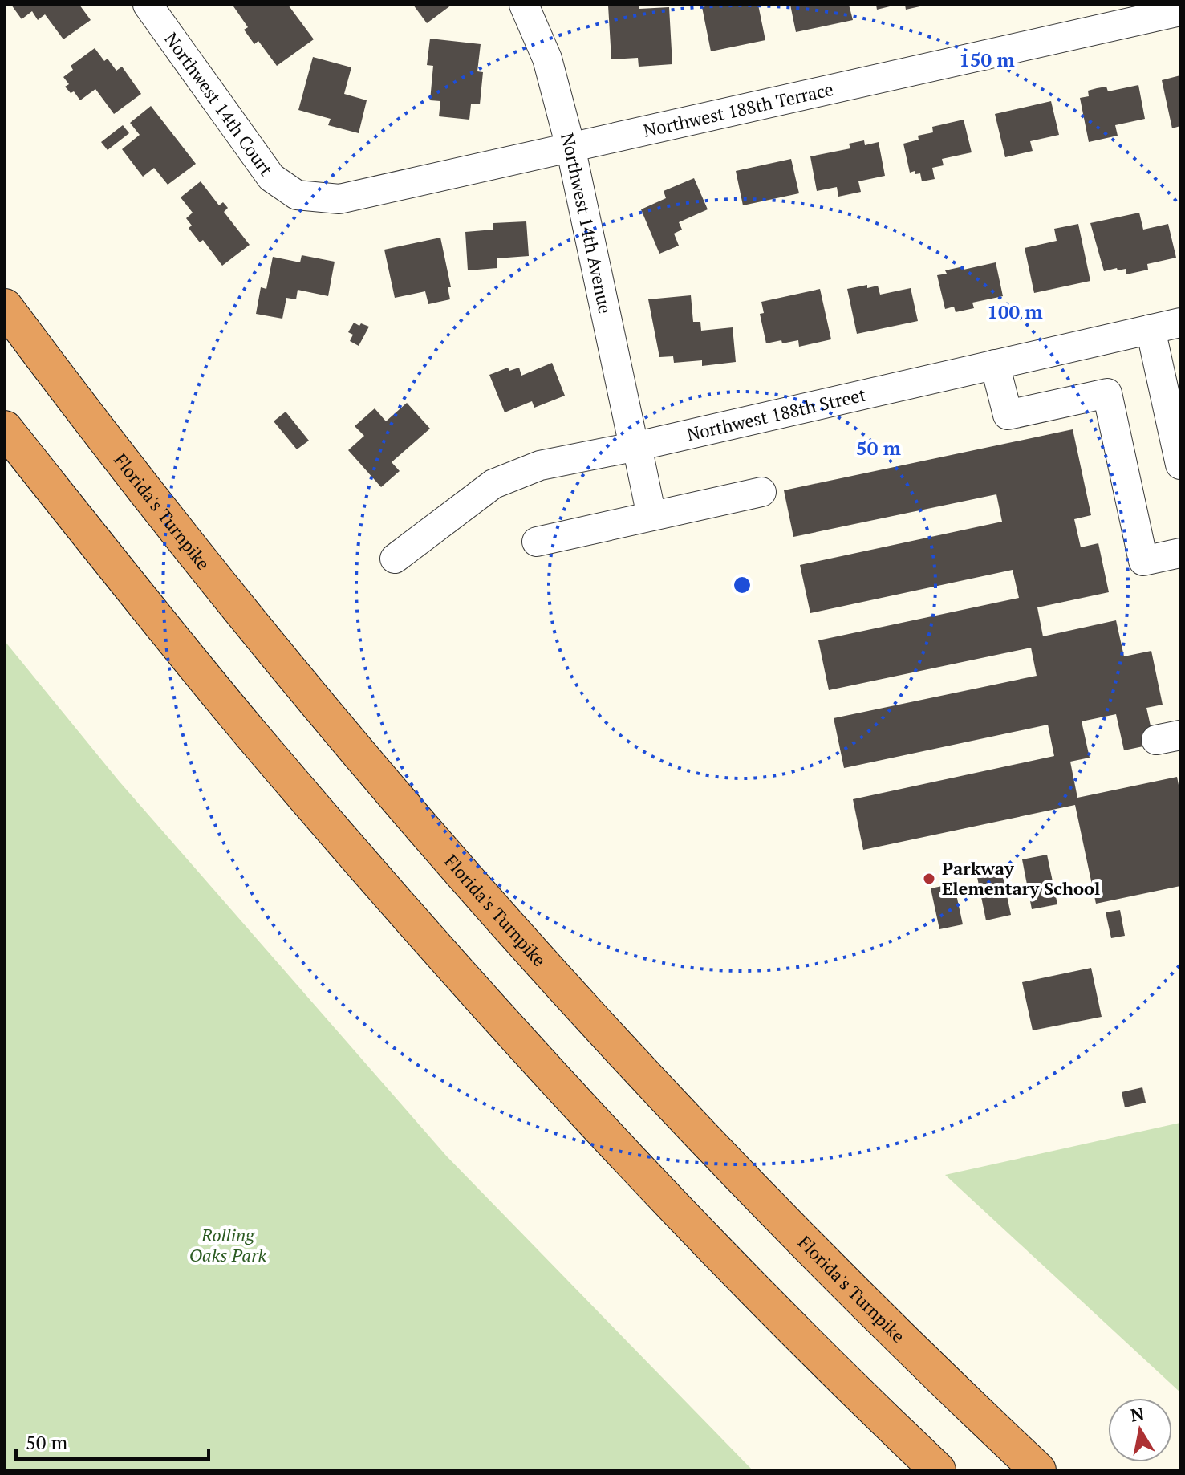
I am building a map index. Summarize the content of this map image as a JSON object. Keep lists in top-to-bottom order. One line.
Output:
{"streets":{"highway":["Florida's Turnpike"],"street":["Northwest 14th Court","Northwest 188th Terrace","Northwest 14th Avenue","Northwest 188th Street"]},"crossings":[["Northwest 14th Court","Northwest 188th Terrace"],["Northwest 188th Terrace","Northwest 14th Avenue"],["Northwest 14th Avenue","Northwest 188th Street"]],"parks":["Rolling Oaks Park"],"places":["Parkway Elementary School"],"scale_bar":"50 m","north":"top","rings":["150 m","100 m","50 m"]}
